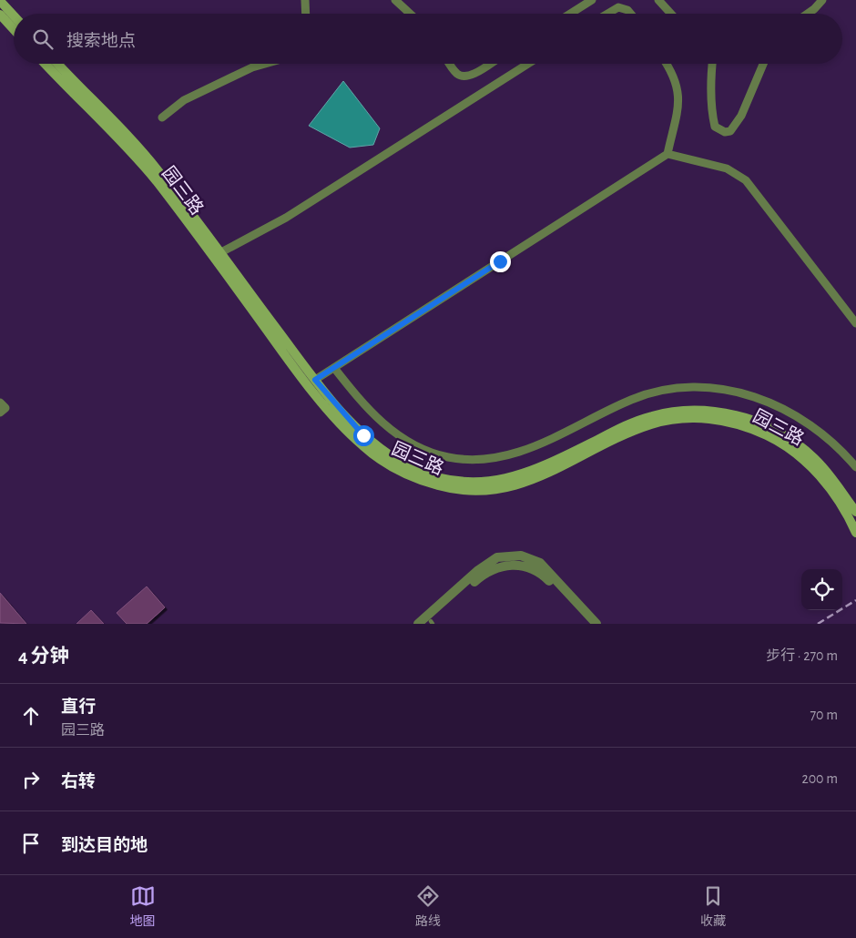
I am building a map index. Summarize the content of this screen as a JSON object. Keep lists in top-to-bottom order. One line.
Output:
{"streets":{"main road":["园三路"]},"page":{"search":"搜索地点","heading":["4 分钟","步行 · 270 m"],"list":[["直行","园三路","70 m"],["右转","200 m"],"到达目的地"],"nav":["地图","路线","收藏"]}}
